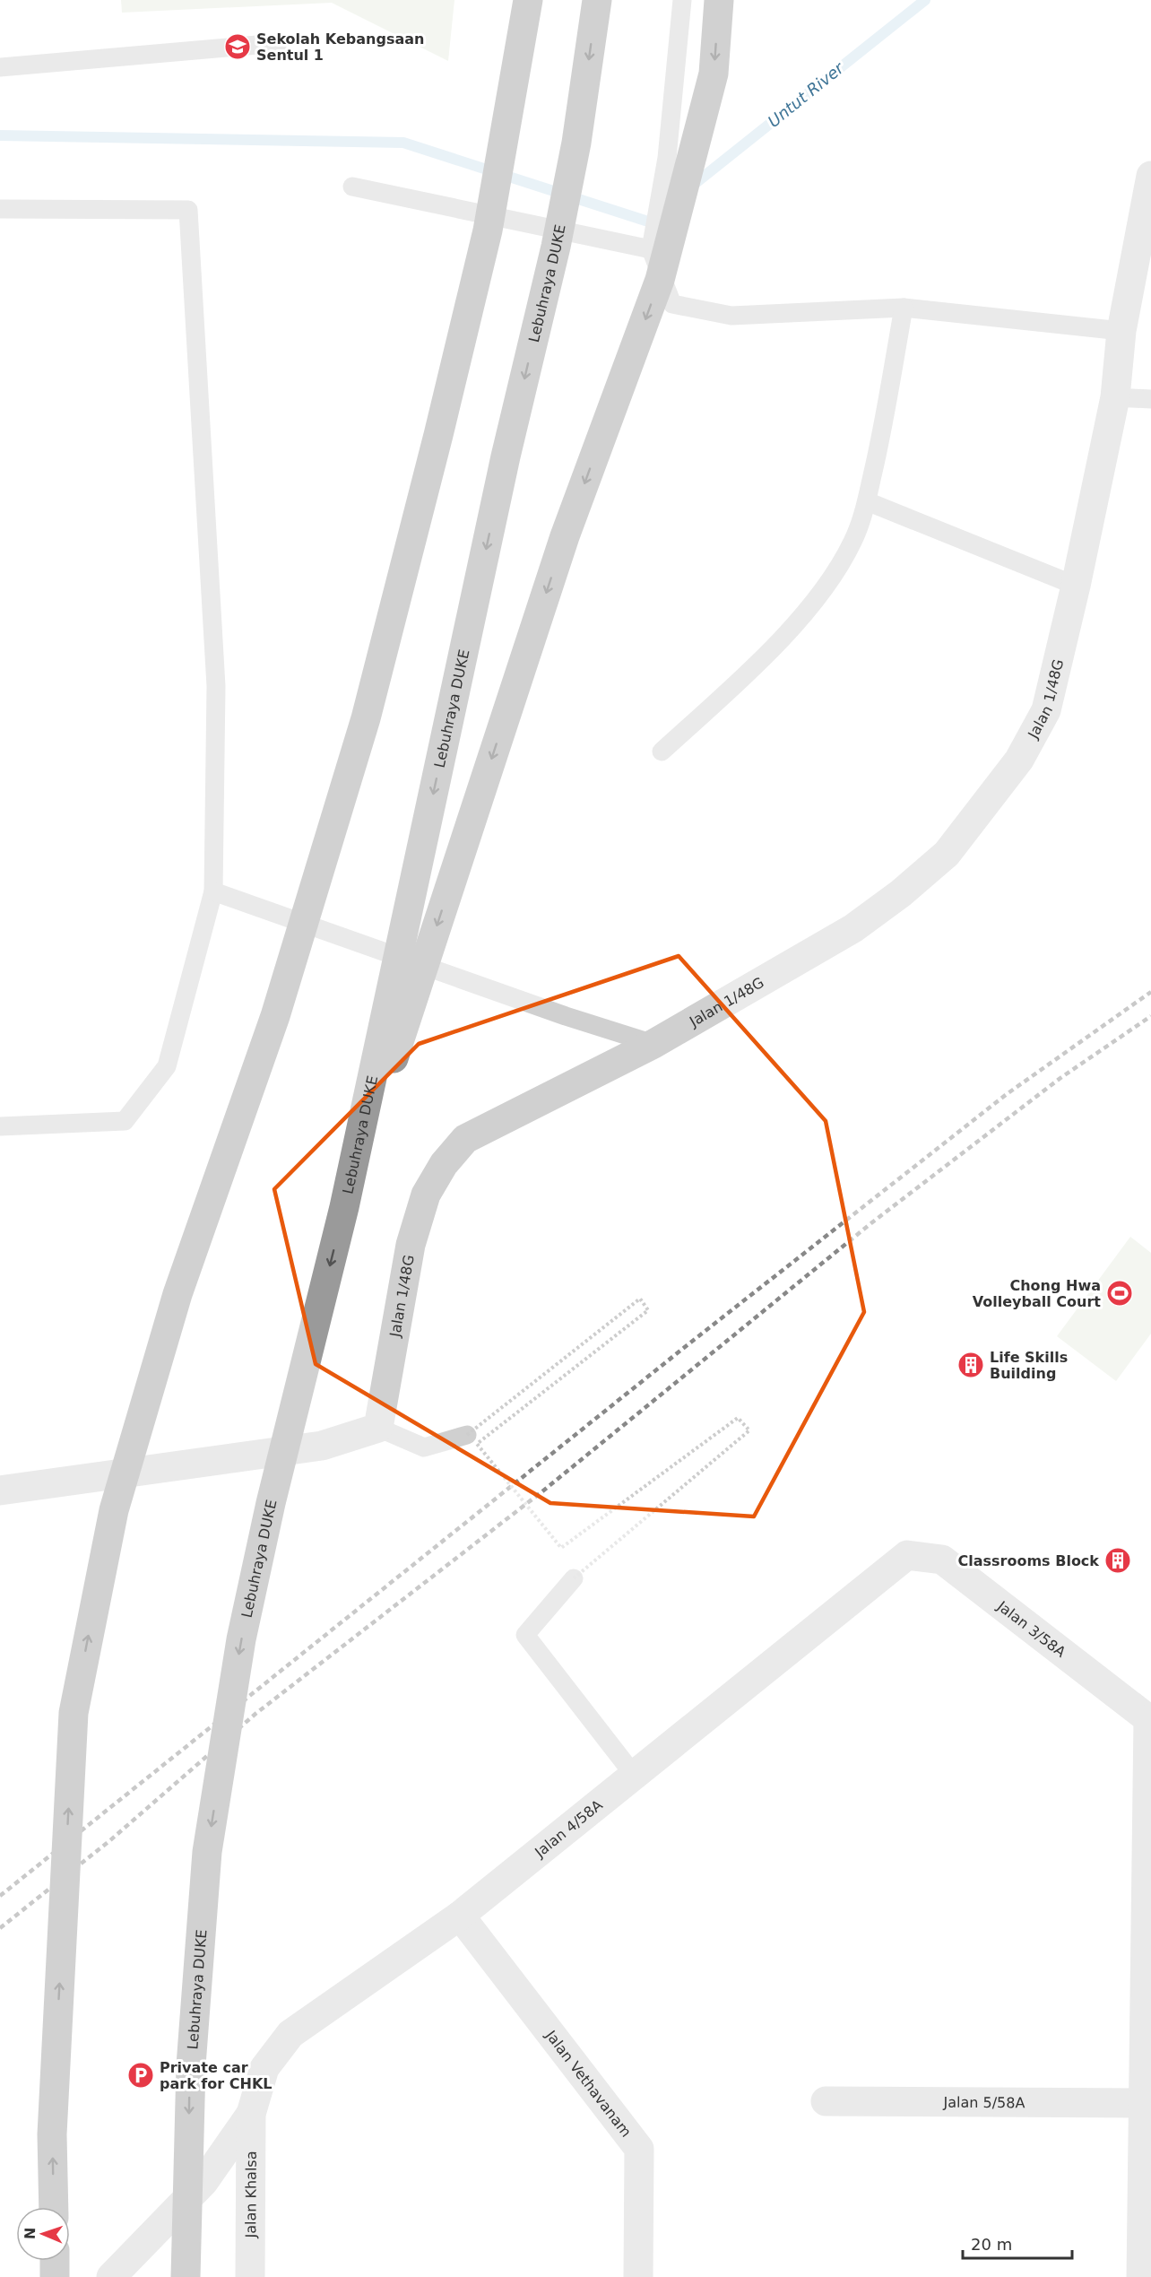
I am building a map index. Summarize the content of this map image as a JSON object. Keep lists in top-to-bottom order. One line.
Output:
{"streets":{"highway":["Lebuhraya DUKE"],"street":["Jalan 1/48G","Jalan 3/58A","Jalan 4/58A","Jalan Vethavanam","Jalan 5/58A","Jalan Khalsa"]},"crossings":[["Jalan 3/58A","Jalan 4/58A"],["Jalan 4/58A","Jalan Vethavanam"],["Jalan 4/58A","Jalan Khalsa"]],"water":["Untut River"],"places":{"school or university":["Sekolah Kebangsaan Sentul 1"],"sports":["Chong Hwa Volleyball Court"],"building":["Life Skills Building","Classrooms Block"],"parking":["Private car park for CHKL"]},"scale_bar":"20 m","north":"left"}
